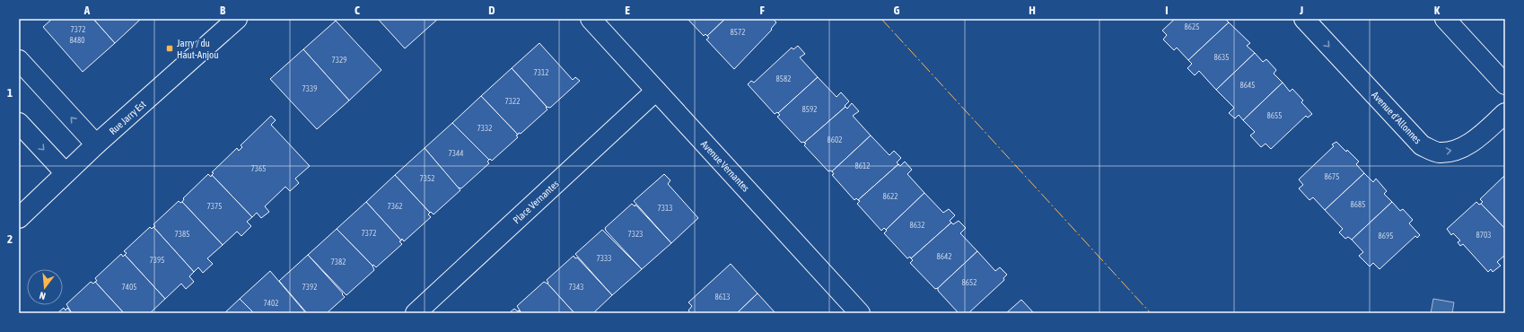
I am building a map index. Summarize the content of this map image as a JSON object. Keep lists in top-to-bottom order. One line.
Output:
{"streets":{"street":["Rue Jarry Est","Avenue d'Allonnes","Avenue Vernantes","Place Vernantes"]},"crossings":[["Avenue Vernantes","Place Vernantes"]],"one_way":["Avenue d'Allonnes"],"places":{"transit":["Jarry / du Haut-Anjou"]},"house_numbers":["8625","7372","8572","8480","8635","7329","7312","8582","8645","7339","7322","8592","8655","7332","8602","7344","8612","7365","8675","7352","8622","8685","7375","7362","7313","8632","7372","7385","7323","8703","8695","8642","7333","7395","7382","8652","7405","7392","7343","8613","7402"],"north":"bottom","grid":{"columns":["A","B","C","D","E","F","G","H","I","J","K"],"rows":["1","2"]}}
